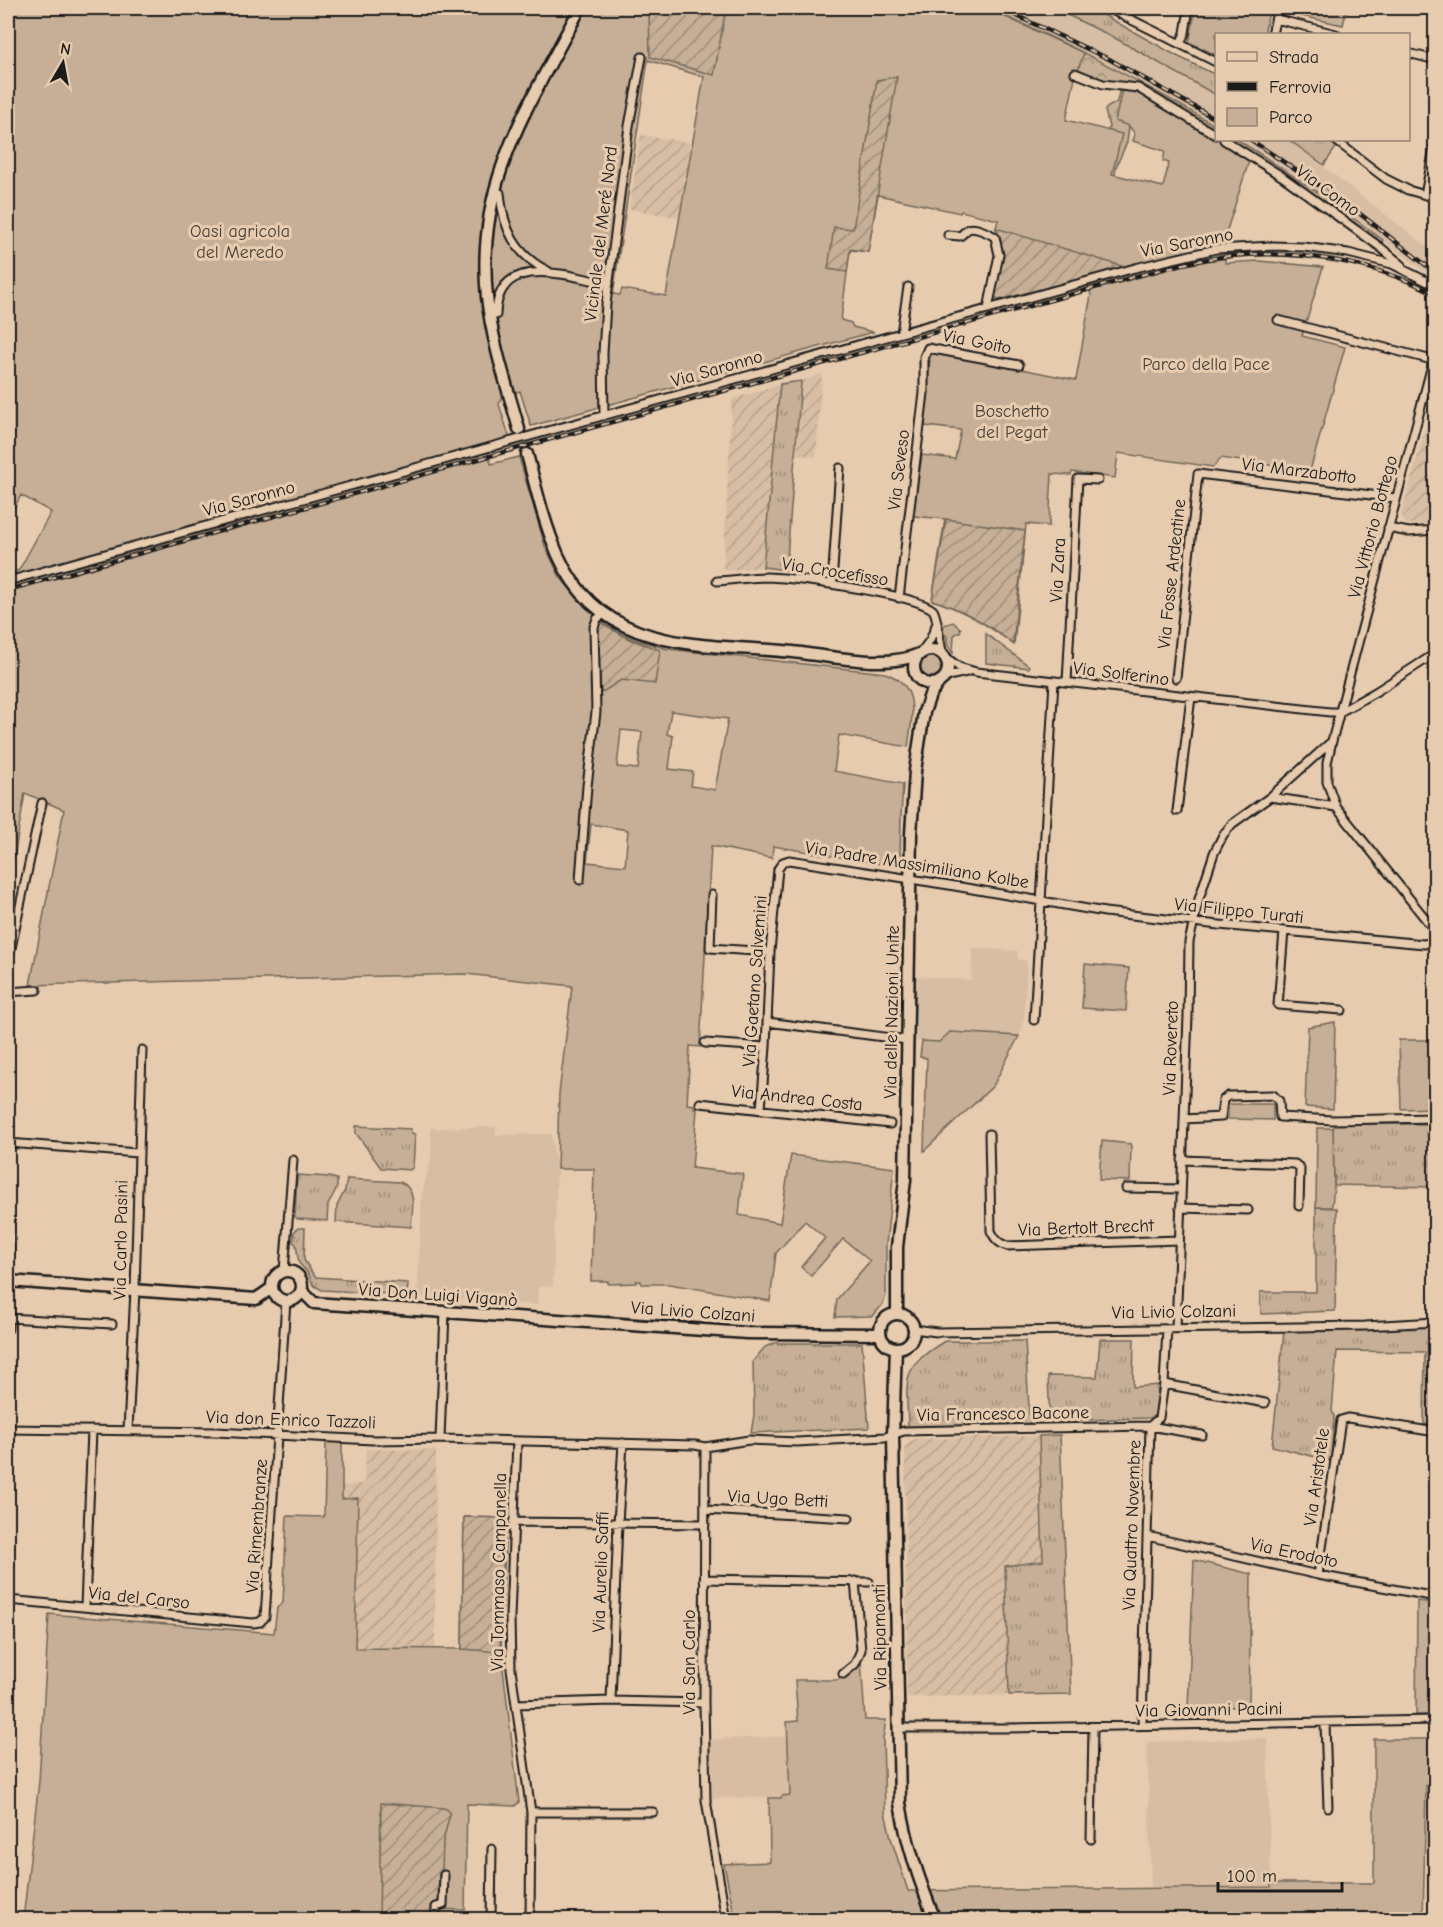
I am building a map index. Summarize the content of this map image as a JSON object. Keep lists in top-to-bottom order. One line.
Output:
{"streets":{"street":["Via Como","Vicinale del Meré Nord","Via Saronno","Via Goito","Via Seveso","Via Marzabotto","Via Vittorio Bottego","Via Zara","Via Crocefisso","Via Fosse Ardeatine","Via Solferino","Via Padre Massimiliano Kolbe","Via Filippo Turati","Via Gaetano Salvemini","Via delle Nazioni Unite","Via Rovereto","Via Andrea Costa","Via Bertolt Brecht","Via Carlo Pasini","Via Don Luigi Viganò","Via Livio Colzani","Via Francesco Bacone","Via don Enrico Tazzoli","Via Aristotele","Via Ugo Betti","Via Quattro Novembre","Via Rimembranze","Via Erodoto","Via Tommaso Campanella","Via Aurelio Saffi","Via del Carso","Via Ripamonti","Via San Carlo","Via Giovanni Pacini"]},"crossings":[["Via Como","Via Saronno"],["Vicinale del Meré Nord","Via Saronno"],["Via Goito","Via Seveso"],["Via Seveso","Via Crocefisso"],["Via Marzabotto","Via Vittorio Bottego"],["Via Marzabotto","Via Fosse Ardeatine"],["Via Vittorio Bottego","Via Solferino"],["Via Zara","Via Solferino"],["Via Solferino","Via Padre Massimiliano Kolbe"],["Via Solferino","Via Filippo Turati"],["Via Padre Massimiliano Kolbe","Via Filippo Turati"],["Via Padre Massimiliano Kolbe","Via Gaetano Salvemini"],["Via Padre Massimiliano Kolbe","Via delle Nazioni Unite"],["Via Filippo Turati","Via Rovereto"],["Via Gaetano Salvemini","Via Andrea Costa"],["Via delle Nazioni Unite","Via Livio Colzani"],["Via delle Nazioni Unite","Via Ripamonti"],["Via Rovereto","Via Bertolt Brecht"],["Via Rovereto","Via Livio Colzani"],["Via Carlo Pasini","Via don Enrico Tazzoli"],["Via Don Luigi Viganò","Via Livio Colzani"],["Via Don Luigi Viganò","Via Rimembranze"],["Via Livio Colzani","Via Quattro Novembre"],["Via Livio Colzani","Via Ripamonti"],["Via Francesco Bacone","Via don Enrico Tazzoli"],["Via Francesco Bacone","Via Quattro Novembre"],["Via Francesco Bacone","Via Ripamonti"],["Via Francesco Bacone","Via San Carlo"],["Via don Enrico Tazzoli","Via Rimembranze"],["Via don Enrico Tazzoli","Via Tommaso Campanella"],["Via don Enrico Tazzoli","Via Aurelio Saffi"],["Via don Enrico Tazzoli","Via San Carlo"],["Via Aristotele","Via Erodoto"],["Via Ugo Betti","Via San Carlo"],["Via Quattro Novembre","Via Erodoto"],["Via Quattro Novembre","Via Giovanni Pacini"],["Via Rimembranze","Via del Carso"],["Via Ripamonti","Via Giovanni Pacini"]],"parks":["Oasi agricola del Meredo","Parco della Pace","Boschetto del Pegat"],"legend":["Strada","Ferrovia","Parco"],"scale_bar":"100 m","north":"top"}
